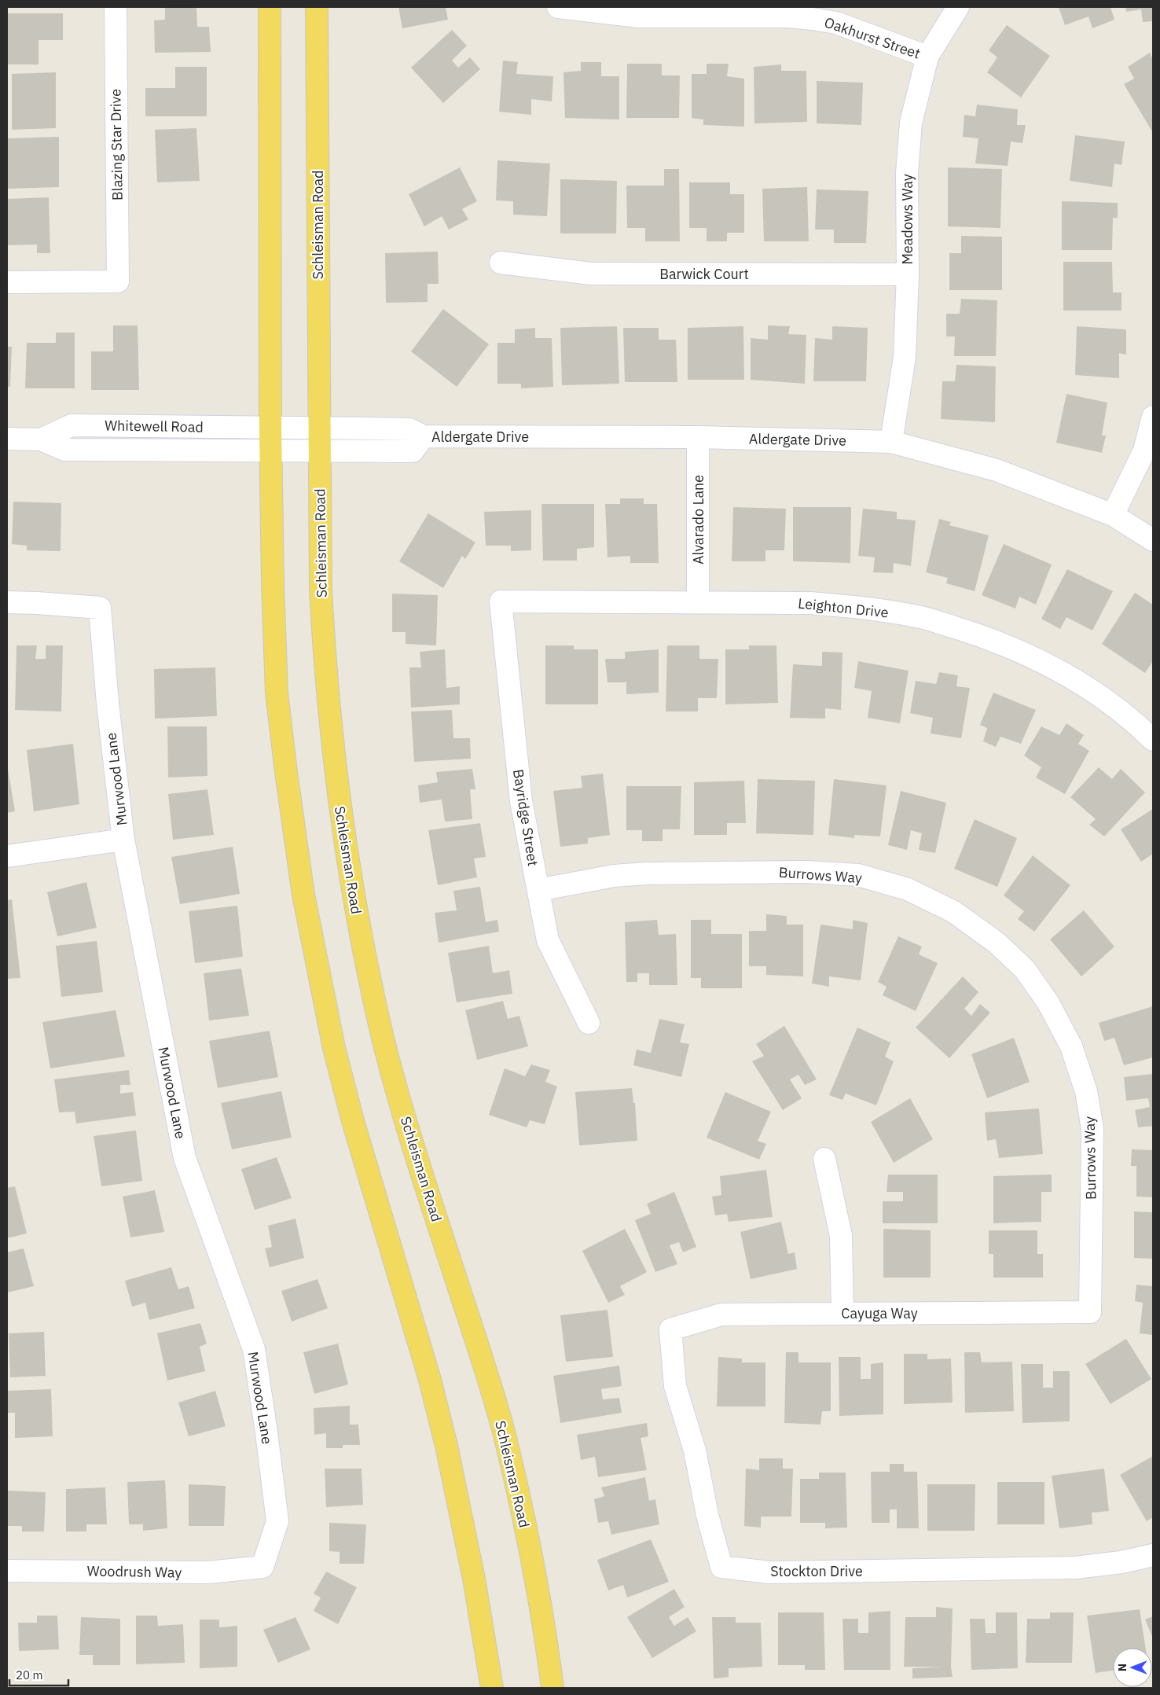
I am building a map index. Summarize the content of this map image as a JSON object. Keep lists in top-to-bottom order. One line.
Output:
{"streets":{"main road":["Schleisman Road"],"street":["Oakhurst Street","Blazing Star Drive","Meadows Way","Barwick Court","Whitewell Road","Aldergate Drive","Alvarado Lane","Leighton Drive","Murwood Lane","Bayridge Street","Burrows Way","Cayuga Way","Stockton Drive","Woodrush Way"]},"crossings":[["Oakhurst Street","Meadows Way"],["Meadows Way","Barwick Court"],["Meadows Way","Aldergate Drive"],["Schleisman Road","Aldergate Drive"],["Whitewell Road","Aldergate Drive"],["Aldergate Drive","Alvarado Lane"],["Alvarado Lane","Leighton Drive"],["Leighton Drive","Bayridge Street"],["Murwood Lane","Woodrush Way"],["Bayridge Street","Burrows Way"],["Burrows Way","Cayuga Way"],["Cayuga Way","Stockton Drive"]],"scale_bar":"20 m","north":"left"}
